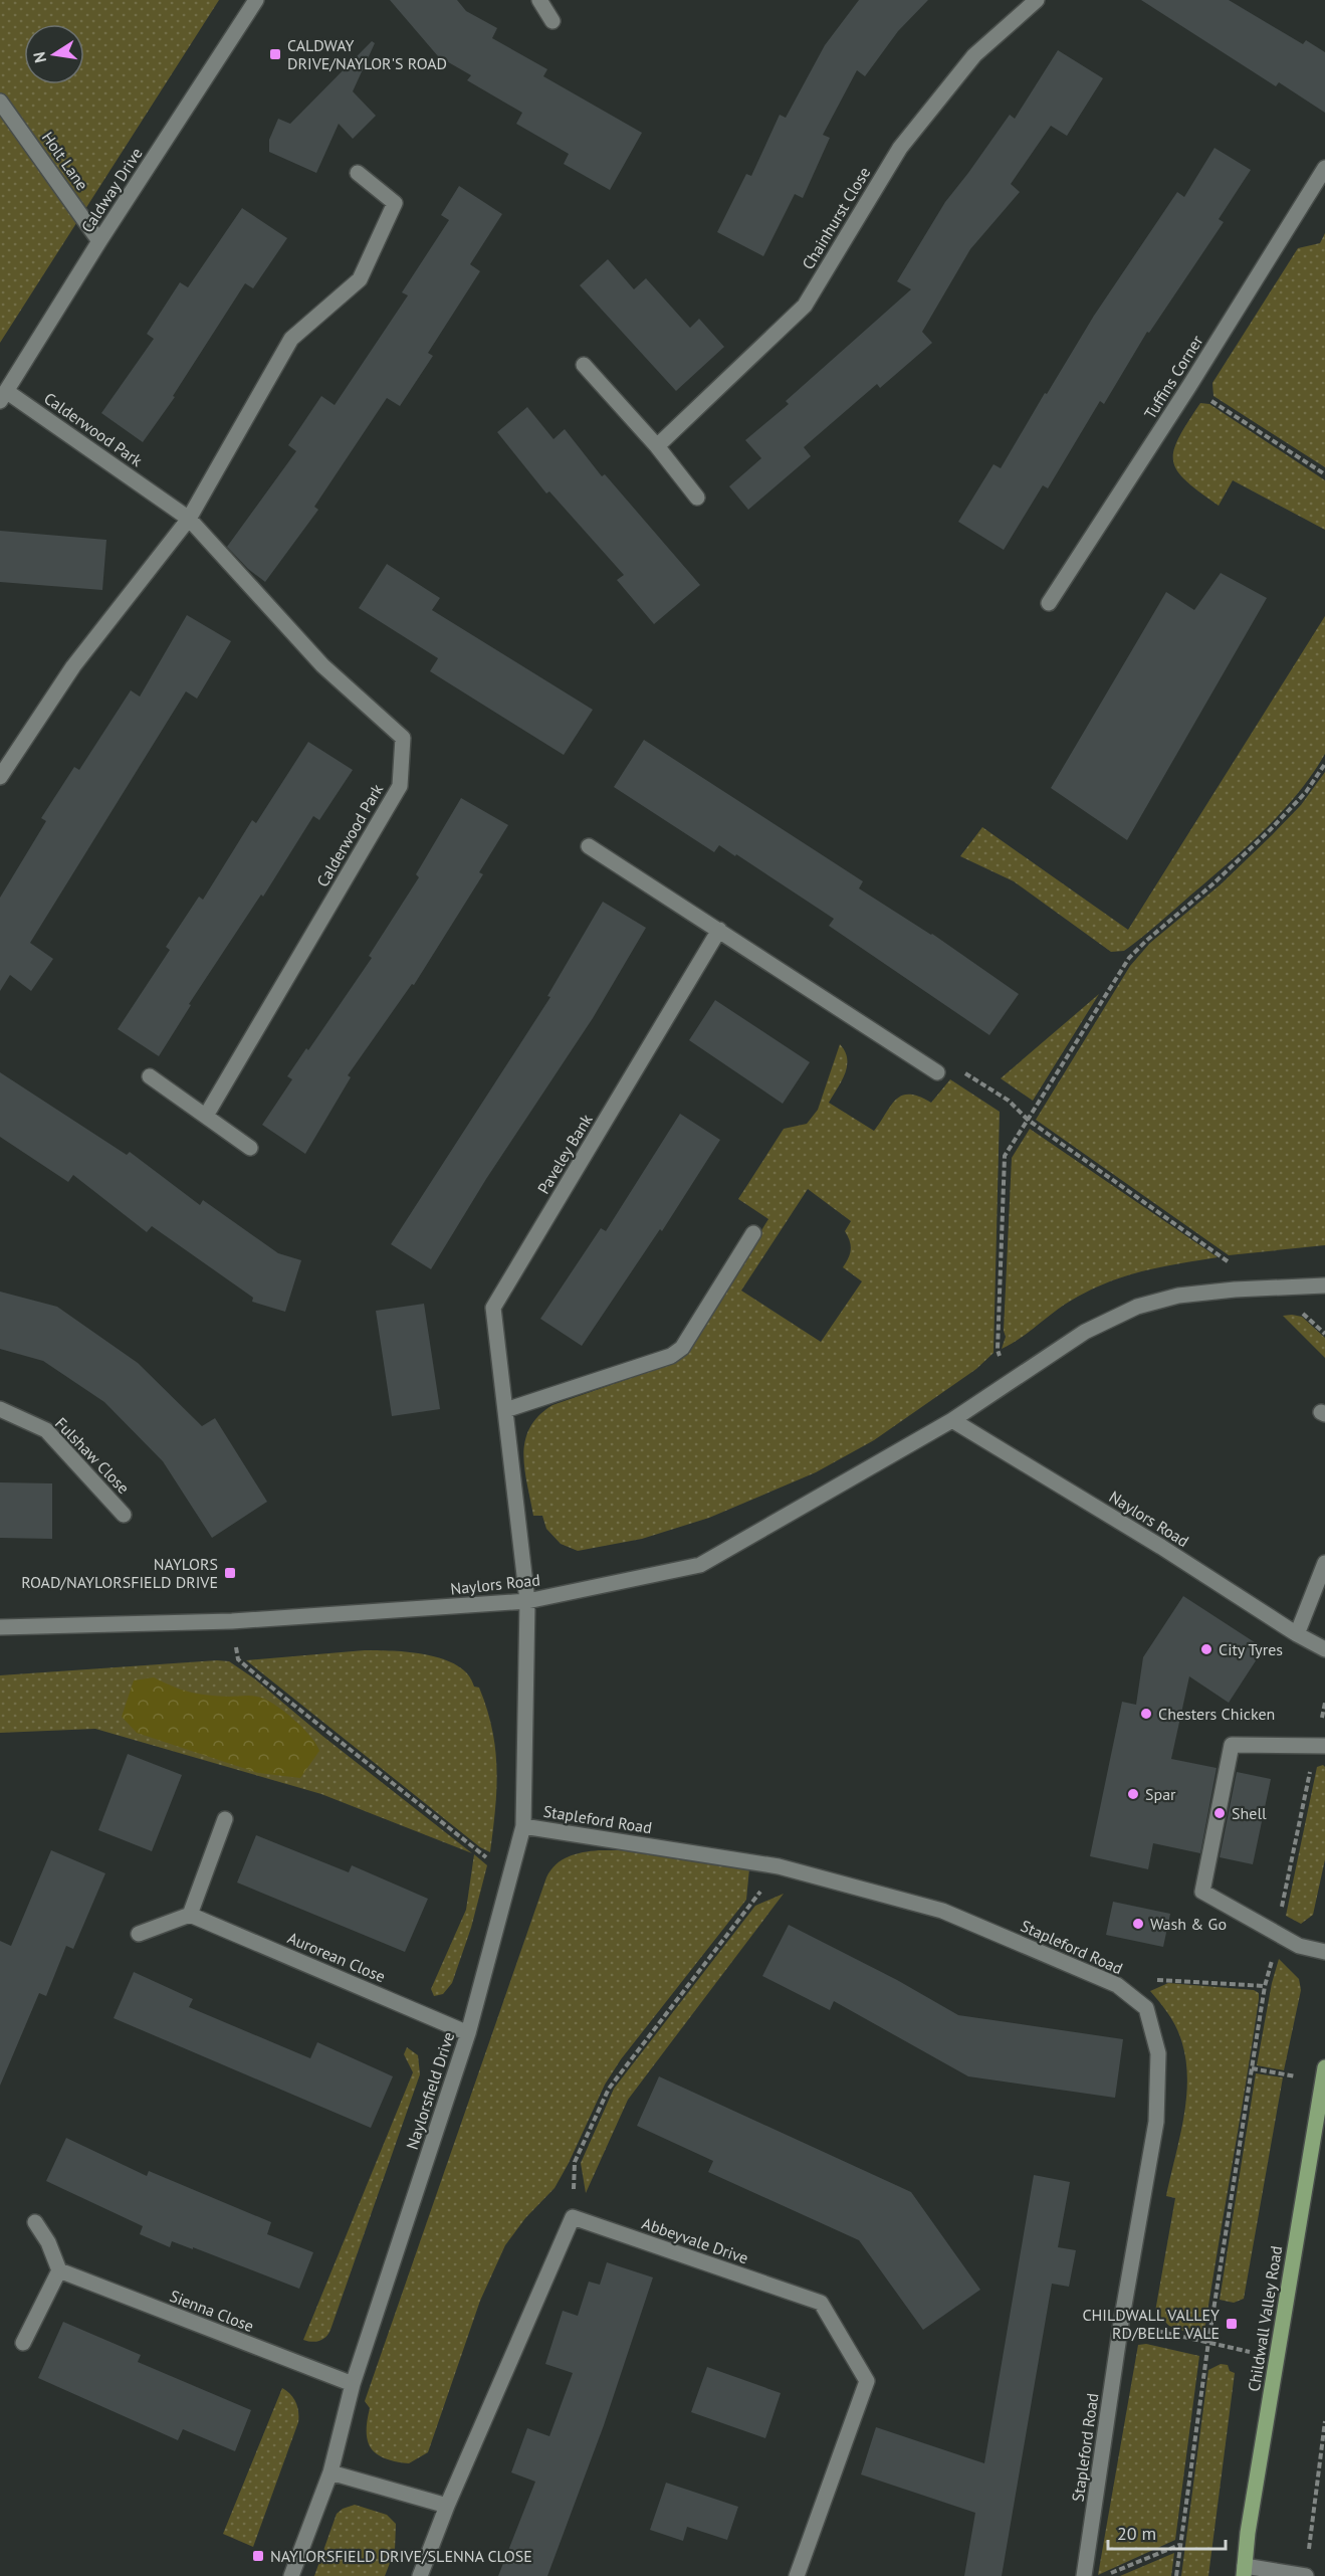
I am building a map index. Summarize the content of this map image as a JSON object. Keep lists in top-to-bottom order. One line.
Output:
{"streets":{"main road":["Childwall Valley Road"],"street":["Holt Lane","Caldway Drive","Chainhurst Close","Tuffins Corner","Calderwood Park","Paveley Bank","Fulshaw Close","Naylors Road","Stapleford Road","Aurorean Close","Naylorsfield Drive","Abbeyvale Drive","Sienna Close"]},"crossings":[["Holt Lane","Caldway Drive"],["Caldway Drive","Calderwood Park"],["Paveley Bank","Naylors Road"],["Paveley Bank","Naylorsfield Drive"],["Naylors Road","Naylorsfield Drive"],["Stapleford Road","Naylorsfield Drive"],["Aurorean Close","Naylorsfield Drive"],["Naylorsfield Drive","Sienna Close"]],"places":{"transit":["CALDWAY DRIVE/NAYLOR'S ROAD","NAYLORS ROAD/NAYLORSFIELD DRIVE","CHILDWALL VALLEY RD/BELLE VALE","NAYLORSFIELD DRIVE/SLENNA CLOSE"],"other":["City Tyres","Chesters Chicken","Spar","Shell","Wash & Go"]},"scale_bar":"20 m","north":"left"}
